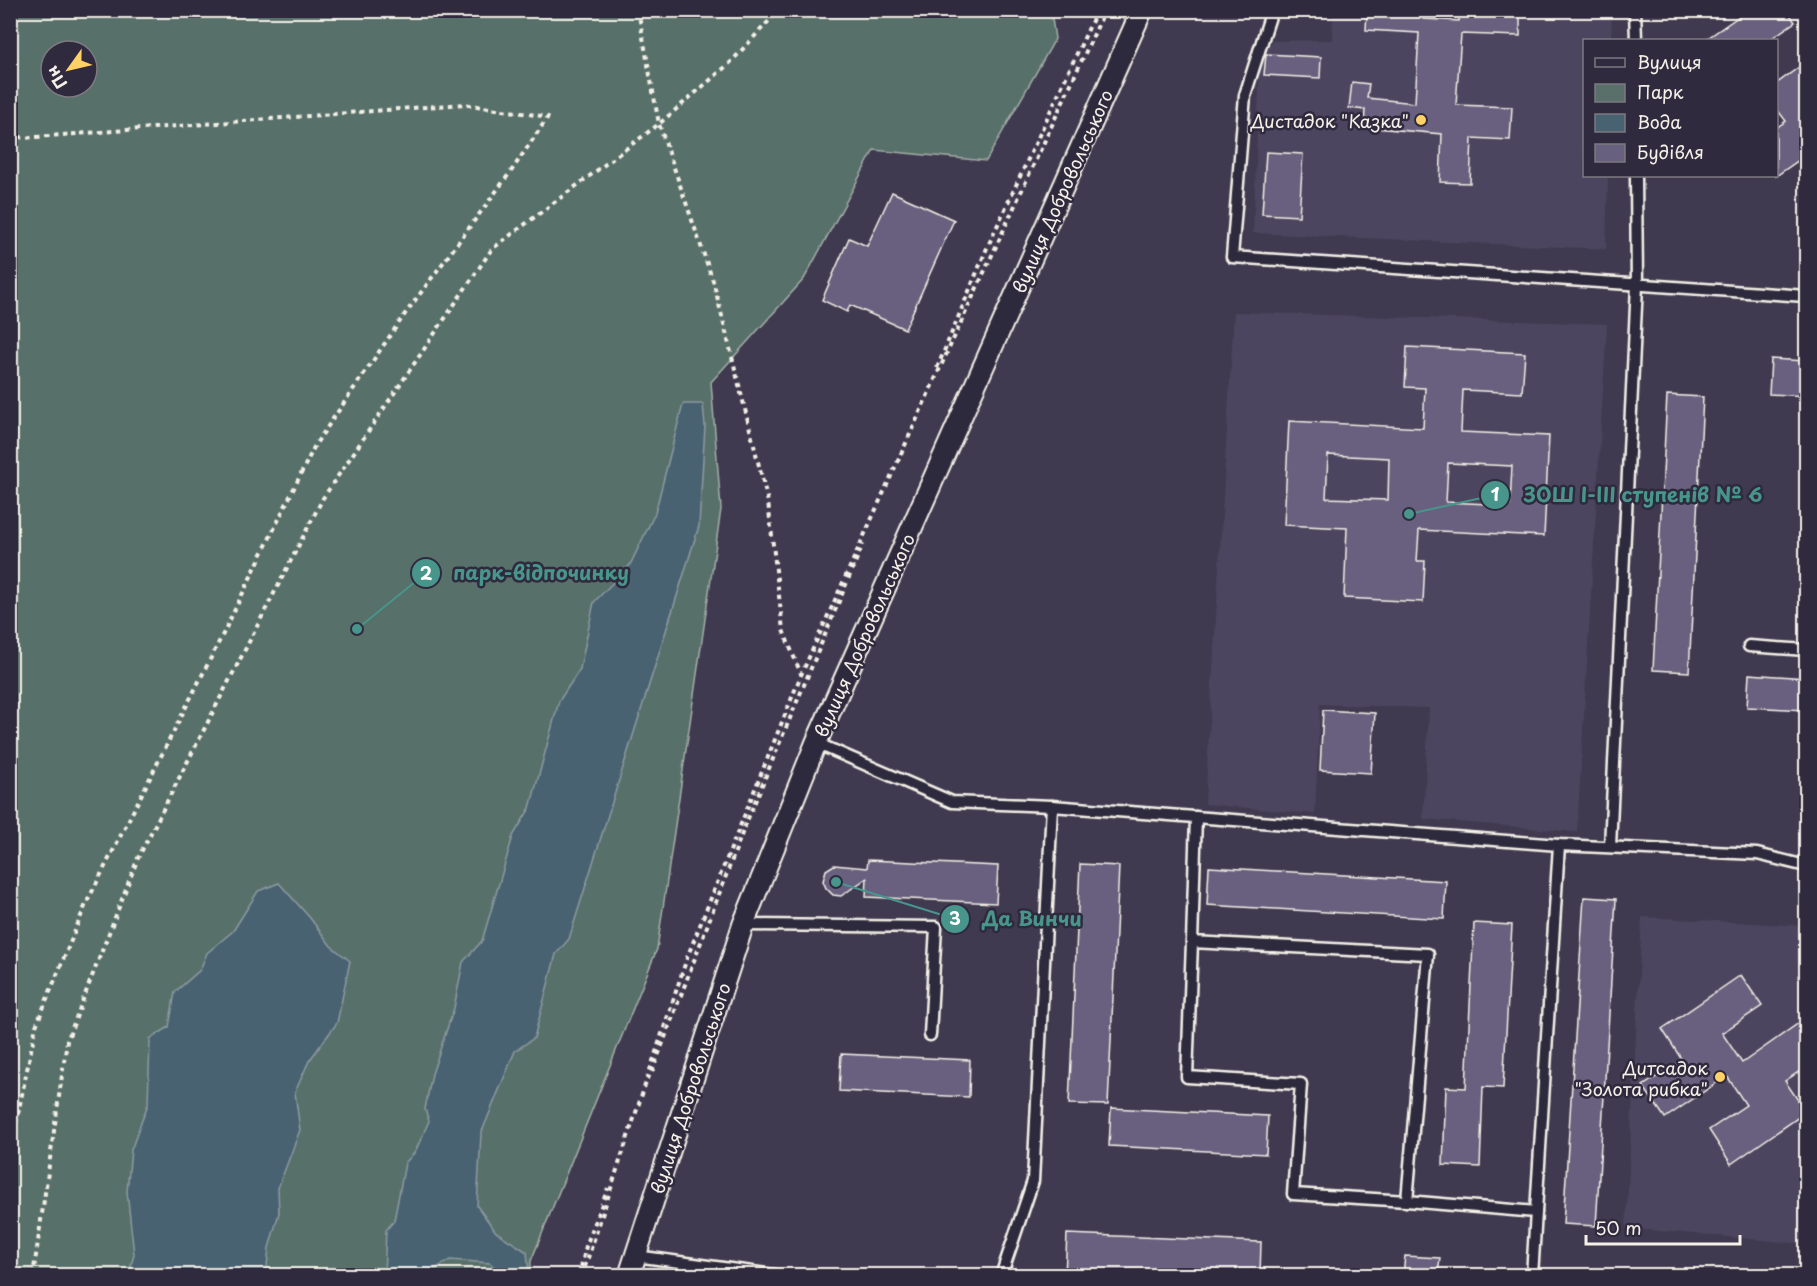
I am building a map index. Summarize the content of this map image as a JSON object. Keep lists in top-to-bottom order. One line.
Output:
{"streets":{"street":["вулиця Добровольського"]},"places":["Дистадок \"Казка\"","ЗОШ І-ІІІ ступенів № 6","парк-відпочинку","Да Винчи","Дитсадок \"Золота рибка\""],"legend":["Вулиця","Парк","Вода","Будівля"],"scale_bar":"50 m","north":"bottom left"}
